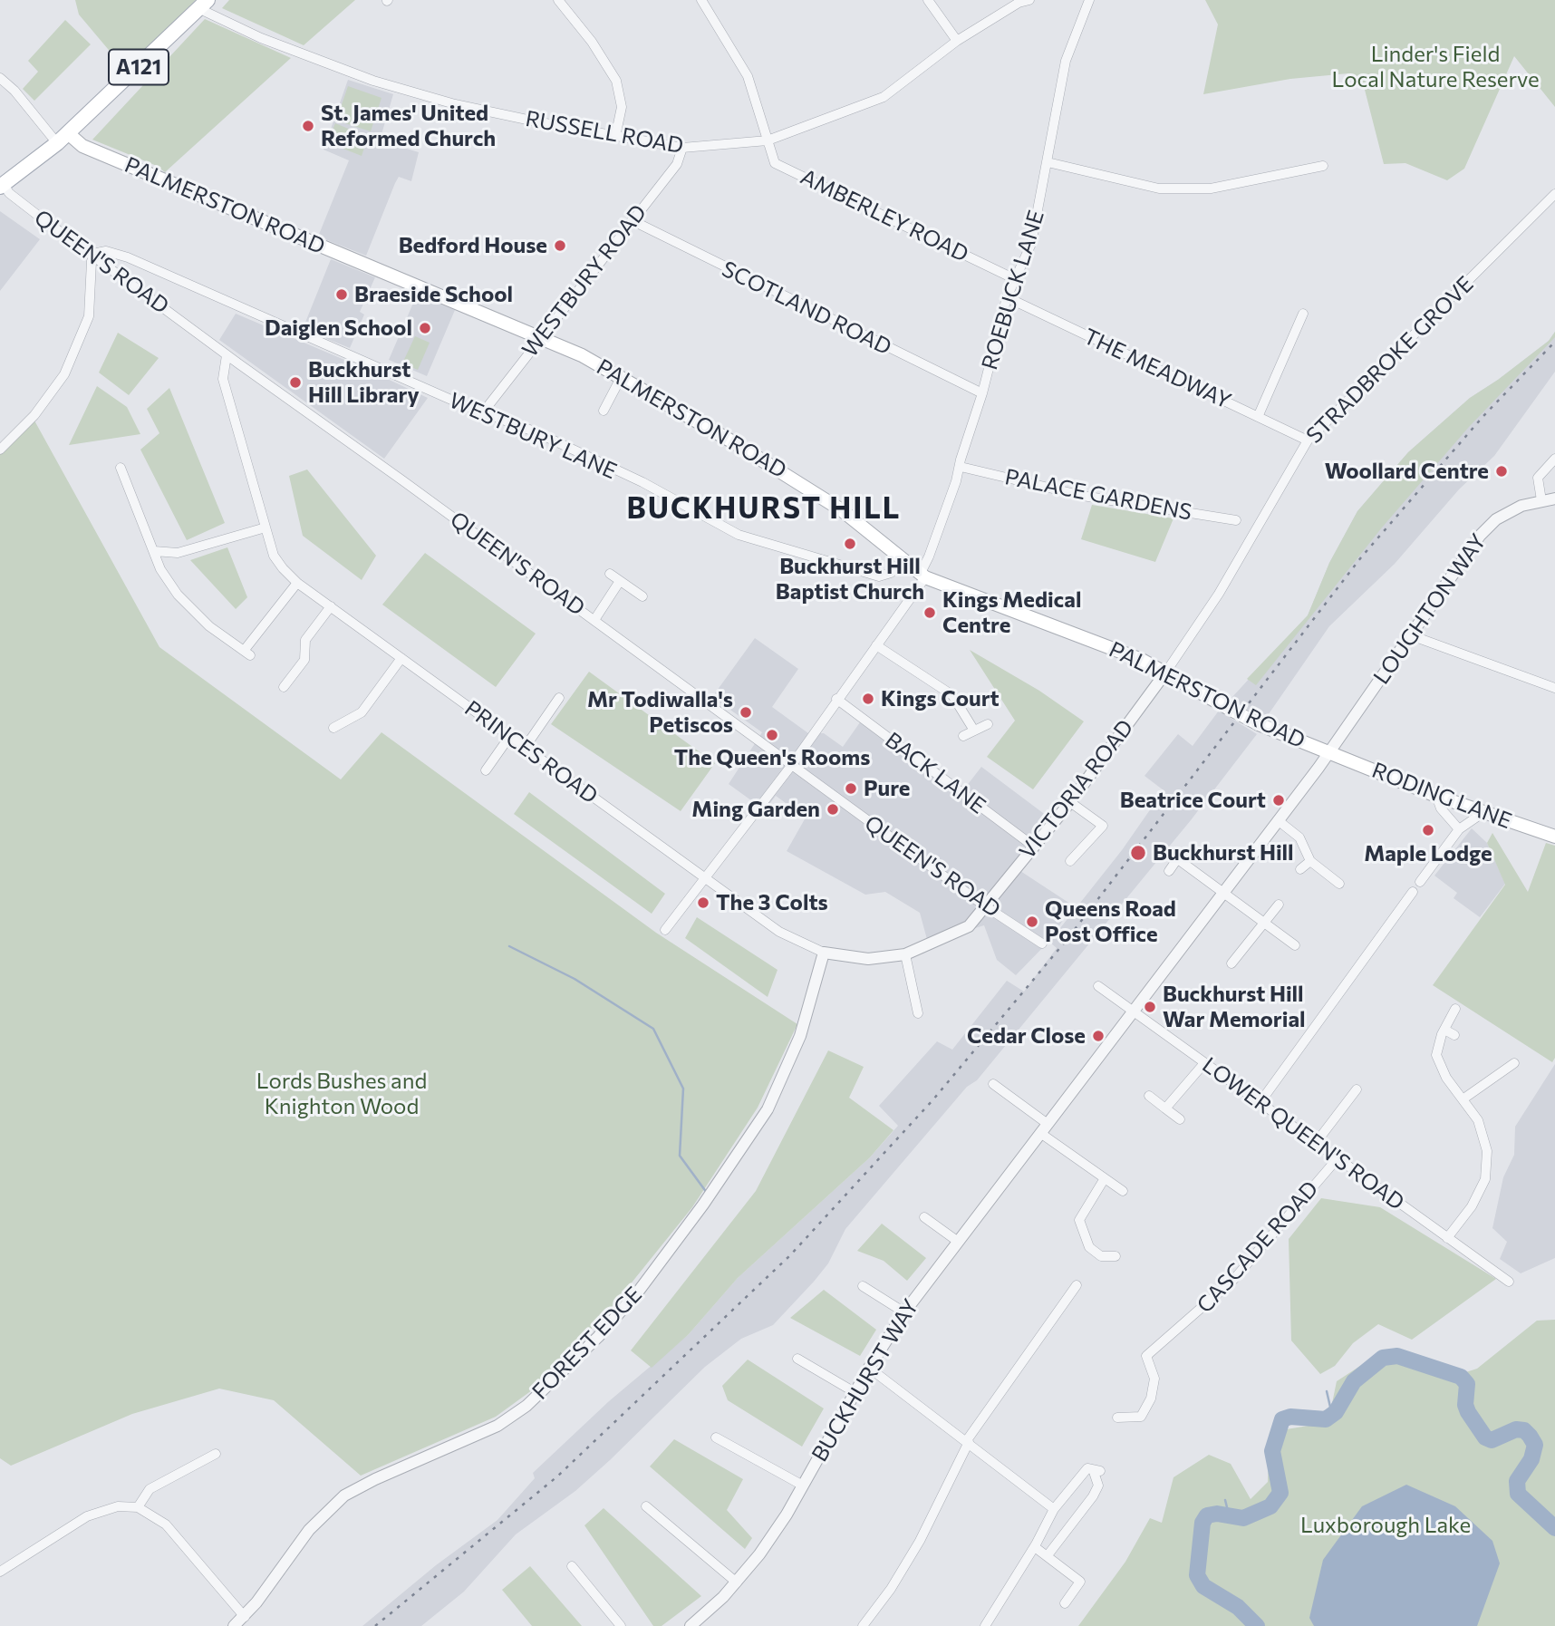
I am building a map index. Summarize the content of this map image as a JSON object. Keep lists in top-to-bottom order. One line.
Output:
{"streets":{"main road":["A121","PALMERSTON ROAD","RODING LANE"],"street":["RUSSELL ROAD","AMBERLEY ROAD","QUEEN'S ROAD","WESTBURY ROAD","ROEBUCK LANE","SCOTLAND ROAD","STRADBROKE GROVE","THE MEADWAY","WESTBURY LANE","PALACE GARDENS","LOUGHTON WAY","PRINCES ROAD","BACK LANE","VICTORIA ROAD","LOWER QUEEN'S ROAD","CASCADE ROAD","FOREST EDGE","BUCKHURST WAY"]},"crossings":[["A121","RUSSELL ROAD"],["A121","PALMERSTON ROAD"],["A121","QUEEN'S ROAD"],["RUSSELL ROAD","AMBERLEY ROAD"],["RUSSELL ROAD","WESTBURY ROAD"],["PALMERSTON ROAD","WESTBURY ROAD"],["PALMERSTON ROAD","ROEBUCK LANE"],["PALMERSTON ROAD","STRADBROKE GROVE"],["PALMERSTON ROAD","WESTBURY LANE"],["PALMERSTON ROAD","LOUGHTON WAY"],["PALMERSTON ROAD","VICTORIA ROAD"],["PALMERSTON ROAD","RODING LANE"],["AMBERLEY ROAD","ROEBUCK LANE"],["QUEEN'S ROAD","ROEBUCK LANE"],["QUEEN'S ROAD","WESTBURY LANE"],["QUEEN'S ROAD","PRINCES ROAD"],["QUEEN'S ROAD","VICTORIA ROAD"],["WESTBURY ROAD","SCOTLAND ROAD"],["WESTBURY ROAD","WESTBURY LANE"],["ROEBUCK LANE","SCOTLAND ROAD"],["ROEBUCK LANE","THE MEADWAY"],["ROEBUCK LANE","PALACE GARDENS"],["ROEBUCK LANE","PRINCES ROAD"],["ROEBUCK LANE","BACK LANE"],["STRADBROKE GROVE","THE MEADWAY"],["STRADBROKE GROVE","VICTORIA ROAD"],["LOUGHTON WAY","RODING LANE"],["LOUGHTON WAY","BUCKHURST WAY"],["PRINCES ROAD","VICTORIA ROAD"],["PRINCES ROAD","FOREST EDGE"],["BACK LANE","VICTORIA ROAD"],["LOWER QUEEN'S ROAD","CASCADE ROAD"],["LOWER QUEEN'S ROAD","BUCKHURST WAY"]],"districts":["BUCKHURST HILL"],"parks":["Linder's Field Local Nature Reserve","Lords Bushes and Knighton Wood","Luxborough Lake"],"places":["St. James' United Reformed Church","Bedford House","Braeside School","Daiglen School","Buckhurst Hill Library","Woollard Centre","Buckhurst Hill Baptist Church","Kings Medical Centre","Kings Court","Mr Todiwalla's Petiscos","The Queen's Rooms","Pure","Beatrice Court","Ming Garden","Maple Lodge","Buckhurst Hill","The 3 Colts","Queens Road Post Office","Buckhurst Hill War Memorial","Cedar Close"]}
